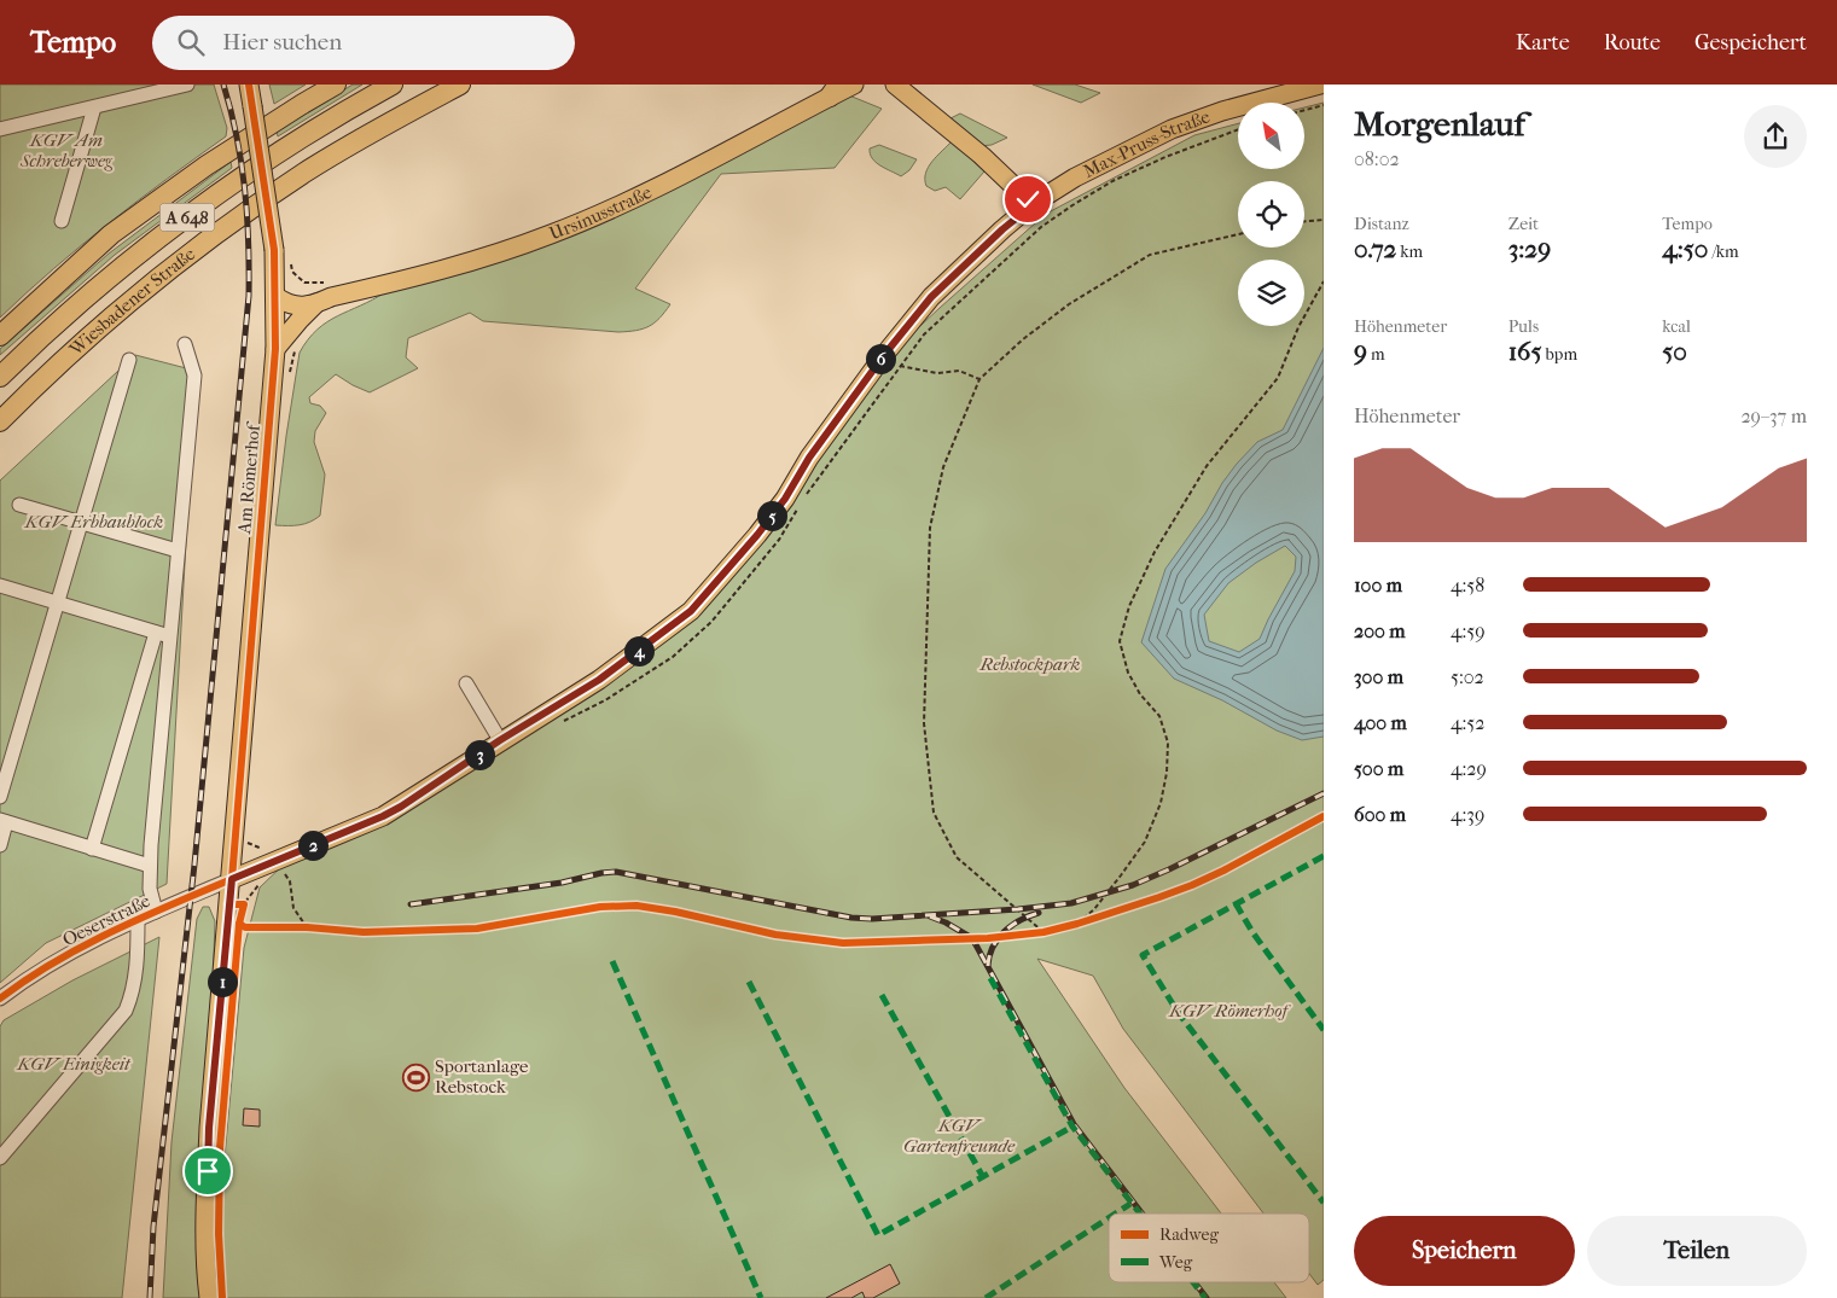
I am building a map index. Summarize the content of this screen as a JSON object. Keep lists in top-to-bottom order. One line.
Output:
{"streets":{"highway":["A 648","Wiesbadener Straße"],"main road":["Max-Pruss-Straße","Ursinusstraße","Am Römerhof"],"street":["Oeserstraße"]},"crossings":[["Max-Pruss-Straße","Am Römerhof"],["Max-Pruss-Straße","Oeserstraße"],["Ursinusstraße","Am Römerhof"],["Am Römerhof","Oeserstraße"]],"parks":["KGV Am Schreberweg","KGV Erbbaublock","Rebstockpark","KGV Römerhof","KGV Einigkeit","KGV Gartenfreunde"],"places":{"sports":["Sportanlage Rebstock"]},"legend":["Radweg","Weg"],"north":"top left","page":{"header":"Tempo","search":"Hier suchen","nav":["Karte","Route","Gespeichert"],"heading":["Morgenlauf","08:02"],"stats":[["Distanz","0.72 km"],["Zeit","3:29"],["Tempo","4:50 /km"],["Höhenmeter","9 m"],["Puls","165 bpm"],["kcal","50"]],"pins":["6","5","4","3","2","1"],"chart":["Höhenmeter","29–37 m"],"list":[{"name":"100 m","note":"4:58"},{"name":"200 m","note":"4:59"},{"name":"300 m","note":"5:02"},{"name":"400 m","note":"4:52"},{"name":"500 m","note":"4:29"},{"name":"600 m","note":"4:39"}],"buttons":["Speichern","Teilen"]}}
